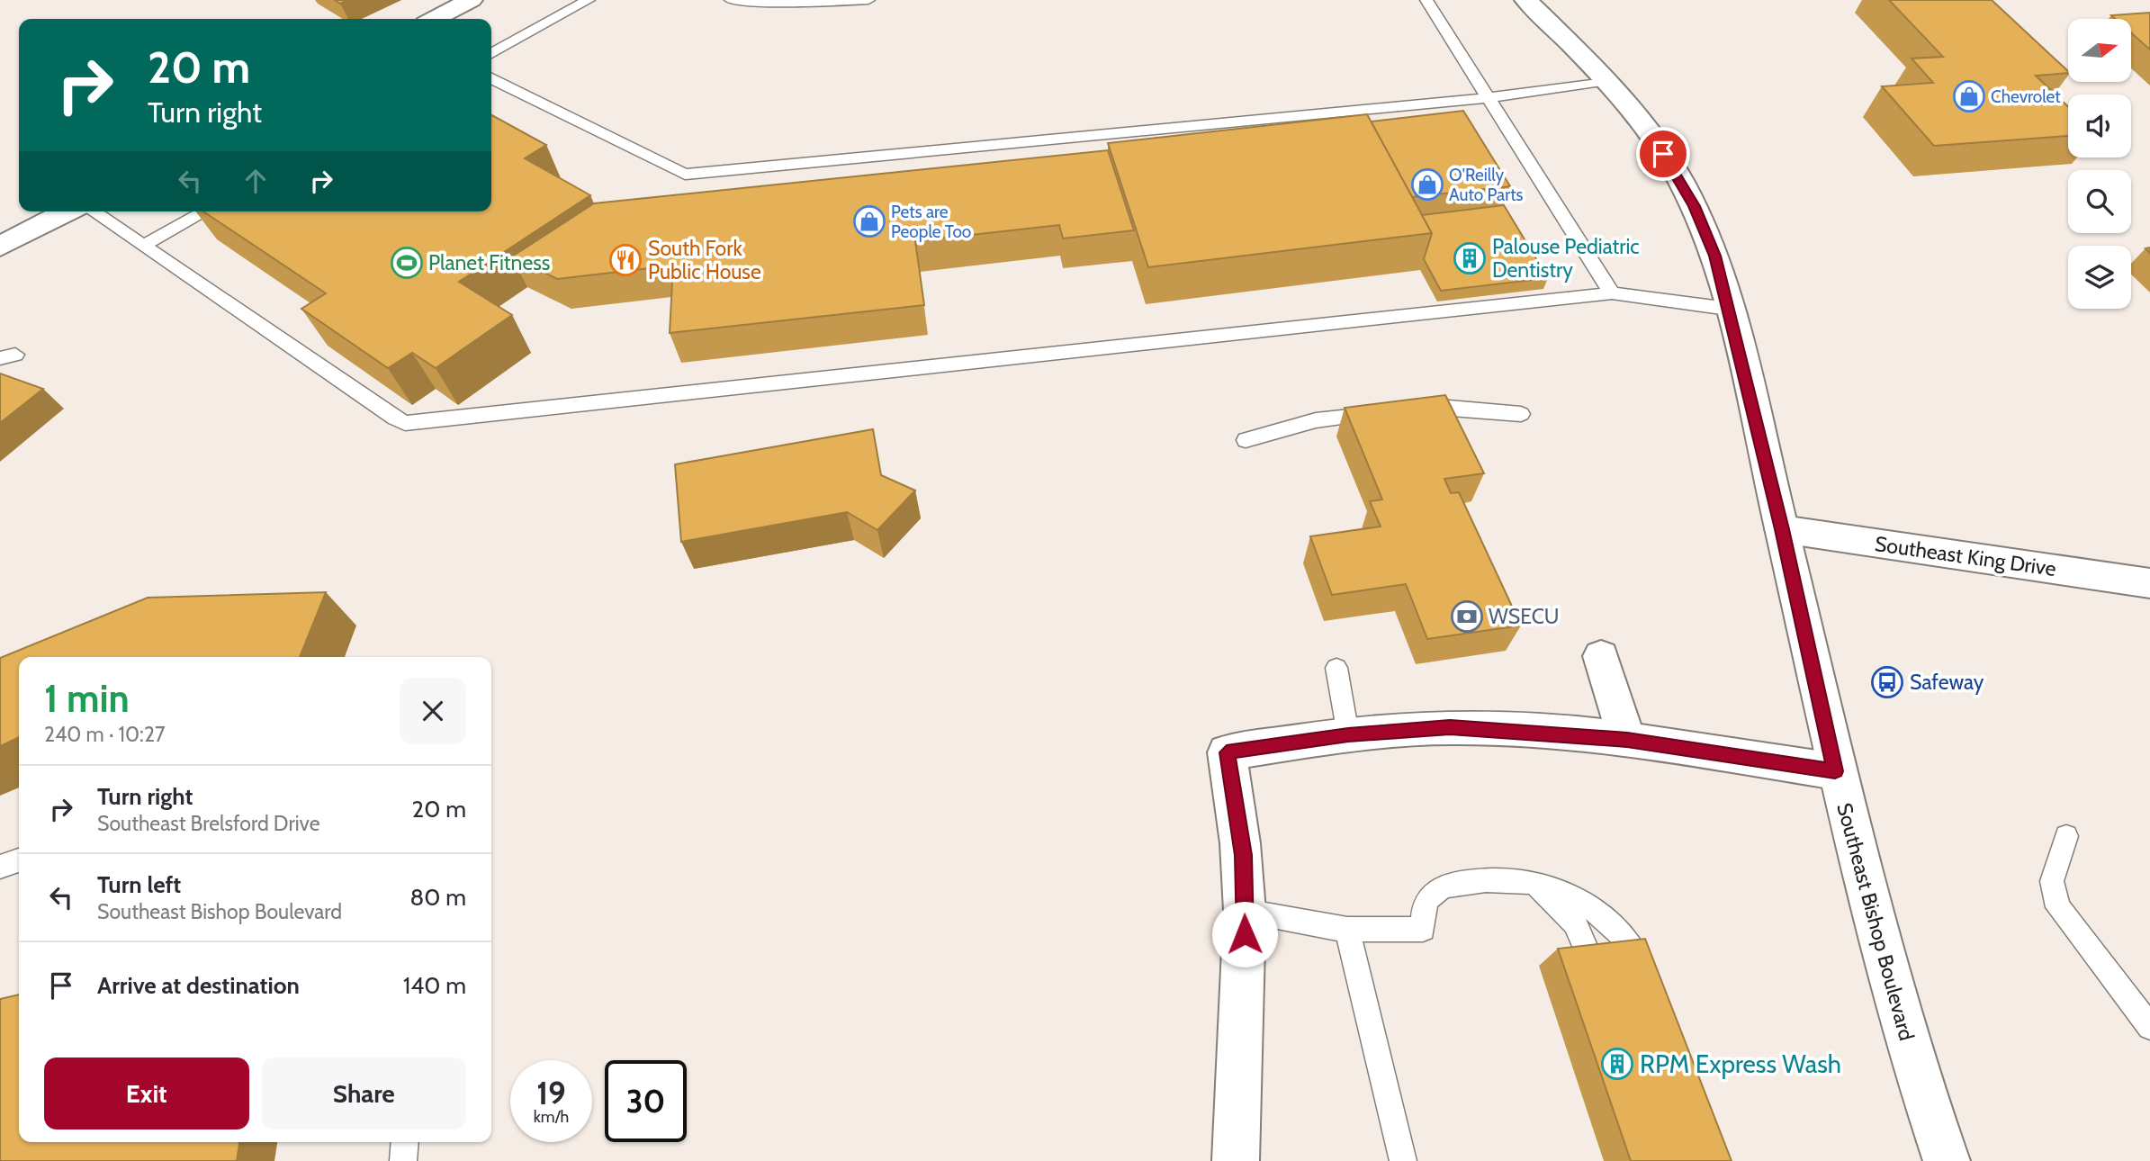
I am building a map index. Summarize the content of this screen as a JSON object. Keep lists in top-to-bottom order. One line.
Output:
{"streets":{"street":["Southeast King Drive","Southeast Bishop Boulevard"]},"crossings":[["Southeast King Drive","Southeast Bishop Boulevard"]],"places":{"shop":["Chevrolet","O'Reilly Auto Parts","Pets are People Too"],"building":["Palouse Pediatric Dentistry","RPM Express Wash"],"restaurant":["South Fork Public House"],"sports":["Planet Fitness"],"bank":["WSECU"],"bus stop":["Safeway"]},"north":"right","page":{"turn":["20 m","Turn right"],"heading":["1 min","240 m · 10:27"],"list":[{"name":"Turn right","note":"Southeast Brelsford Drive","value":"20 m"},{"name":"Turn left","note":"Southeast Bishop Boulevard","value":"80 m"},{"name":"Arrive at destination","value":"140 m"}],"buttons":["Exit","Share"],"speed":"19 km/h","limit":"30"}}
